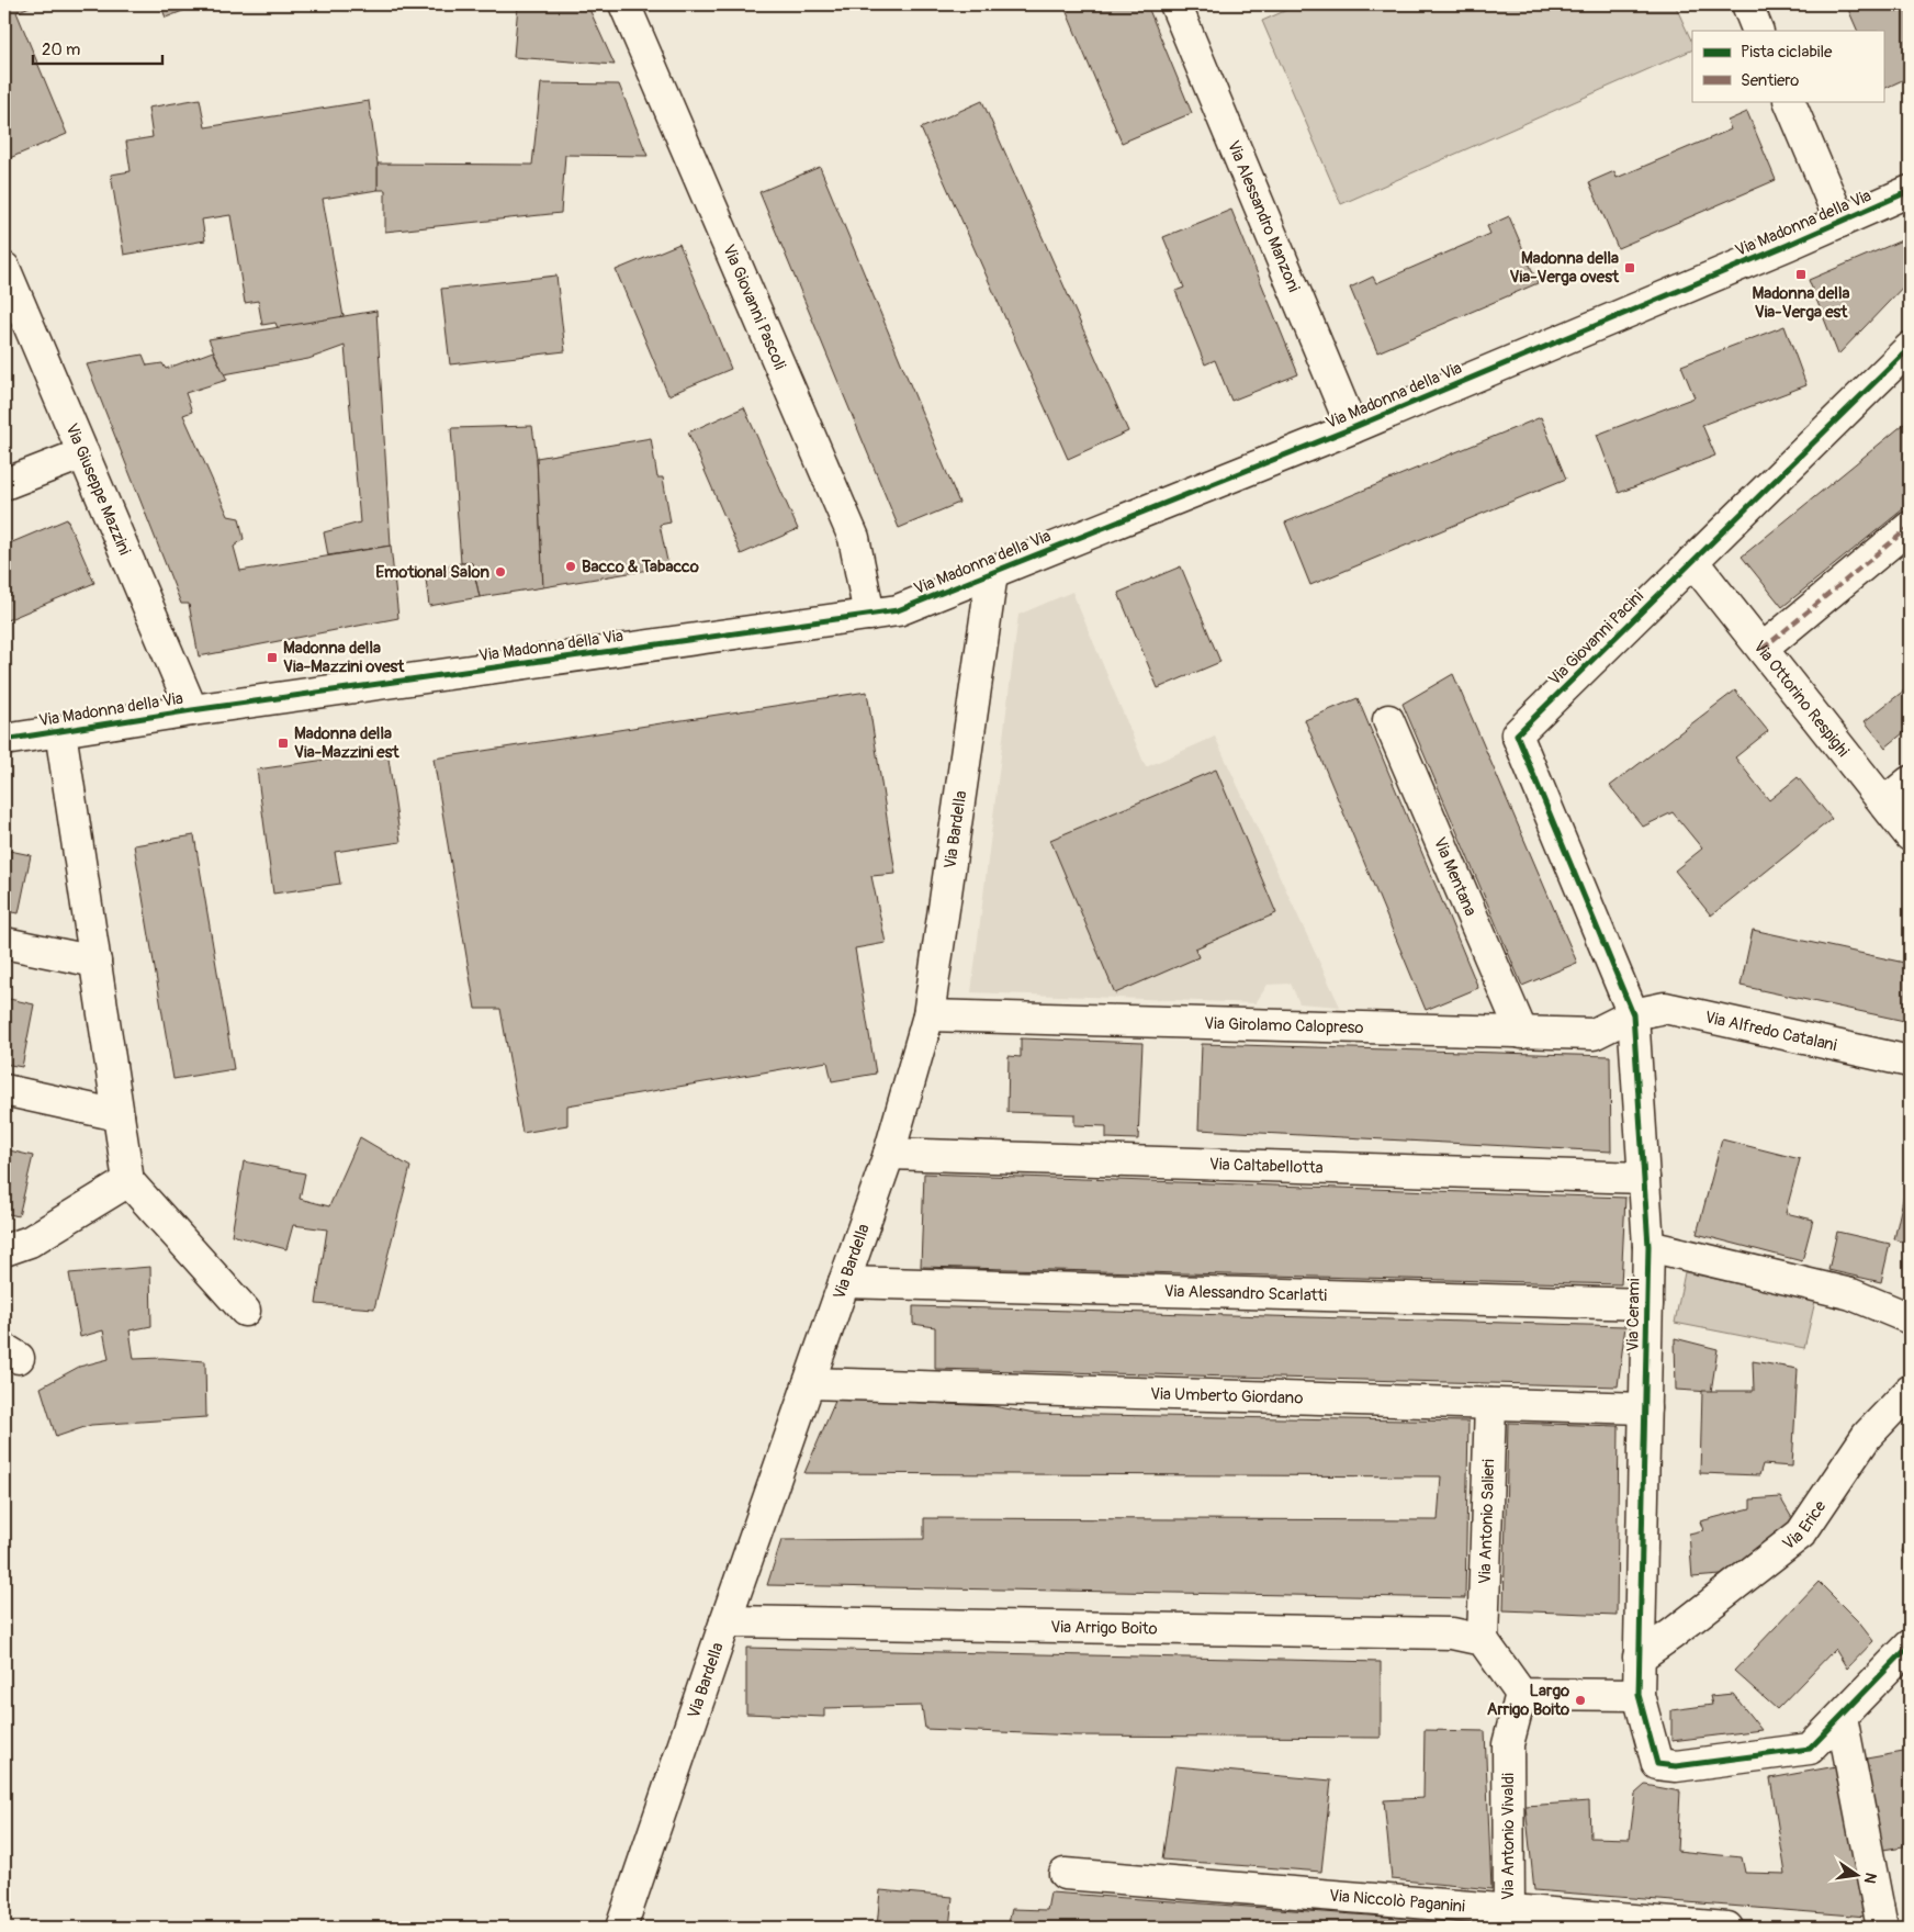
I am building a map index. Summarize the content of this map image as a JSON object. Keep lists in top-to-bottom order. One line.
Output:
{"streets":{"street":["Via Alessandro Manzoni","Via Madonna della Via","Via Giovanni Pascoli","Via Giuseppe Mazzini","Via Giovanni Pacini","Via Ottorino Respighi","Via Bardella","Via Mentana","Via Girolamo Calopreso","Via Alfredo Catalani","Via Caltabellotta","Via Alessandro Scarlatti","Via Cerami","Via Umberto Giordano","Via Antonio Salieri","Via Erice","Via Arrigo Boito","Via Antonio Vivaldi","Via Niccolò Paganini"]},"crossings":[["Via Alessandro Manzoni","Via Madonna della Via"],["Via Madonna della Via","Via Giovanni Pascoli"],["Via Madonna della Via","Via Giuseppe Mazzini"],["Via Madonna della Via","Via Bardella"],["Via Giovanni Pacini","Via Ottorino Respighi"],["Via Giovanni Pacini","Via Girolamo Calopreso"],["Via Giovanni Pacini","Via Alfredo Catalani"],["Via Giovanni Pacini","Via Cerami"],["Via Bardella","Via Girolamo Calopreso"],["Via Bardella","Via Caltabellotta"],["Via Bardella","Via Alessandro Scarlatti"],["Via Bardella","Via Umberto Giordano"],["Via Bardella","Via Arrigo Boito"],["Via Mentana","Via Girolamo Calopreso"],["Via Girolamo Calopreso","Via Alfredo Catalani"],["Via Girolamo Calopreso","Via Cerami"],["Via Alfredo Catalani","Via Cerami"],["Via Caltabellotta","Via Cerami"],["Via Alessandro Scarlatti","Via Cerami"],["Via Cerami","Via Umberto Giordano"],["Via Cerami","Via Erice"],["Via Umberto Giordano","Via Antonio Salieri"],["Via Antonio Salieri","Via Arrigo Boito"],["Via Antonio Vivaldi","Via Niccolò Paganini"]],"places":{"transit":["Madonna della Via-Verga ovest","Madonna della Via-Verga est","Madonna della Via-Mazzini ovest","Madonna della Via-Mazzini est"],"other":["Bacco & Tabacco","Emotional Salon","Largo Arrigo Boito"]},"legend":["Pista ciclabile","Sentiero"],"scale_bar":"20 m","north":"right"}
